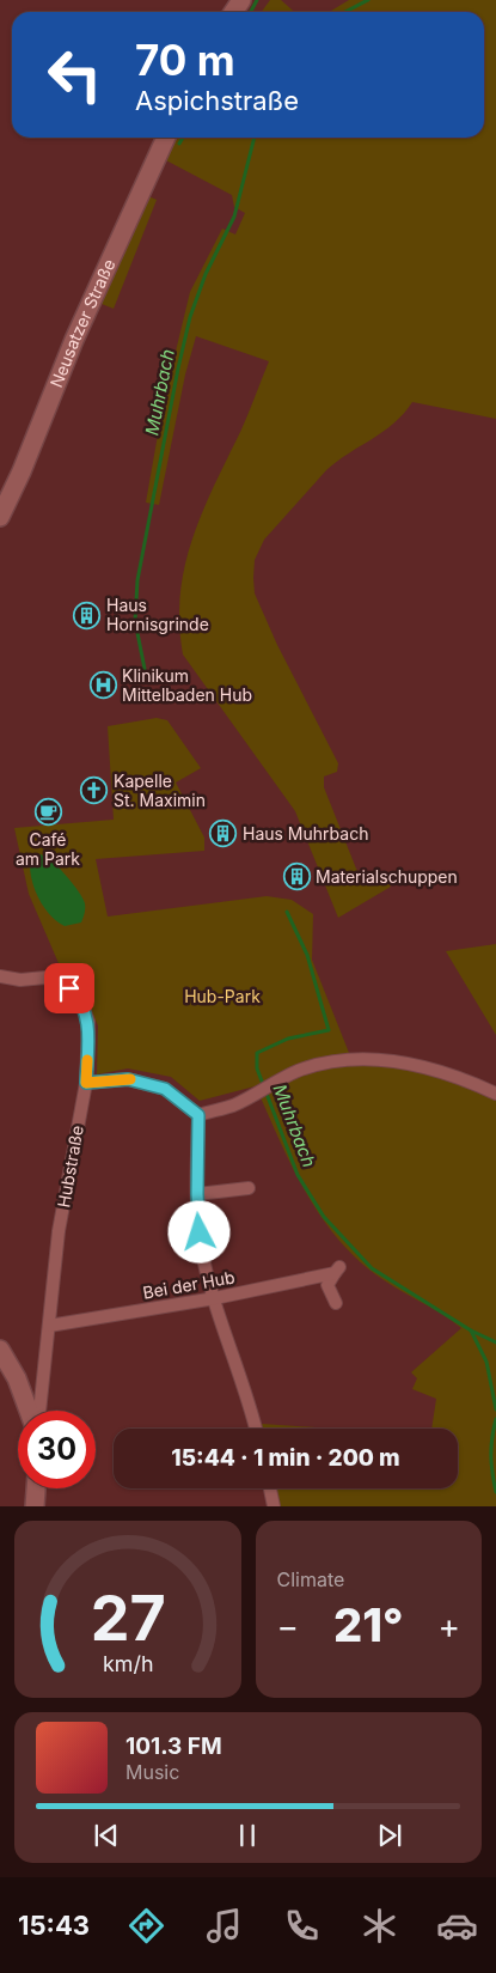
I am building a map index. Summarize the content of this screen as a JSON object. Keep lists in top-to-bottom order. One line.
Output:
{"streets":{"main road":["Neusatzer Straße"],"street":["Hubstraße","Bei der Hub"]},"crossings":[["Hubstraße","Bei der Hub"]],"water":["Muhrbach"],"parks":["Hub-Park"],"places":{"building":["Haus Hornisgrinde","Haus Muhrbach","Materialschuppen"],"hospital":["Klinikum Mittelbaden Hub"],"church":["Kapelle St. Maximin"],"cafe":["Café am Park"]},"page":{"turn":["70 m","Aspichstraße"],"limit":"30","trip":"15:44 · 1 min · 200 m","tile":"Climate","heat":["−","21°","+"],"song":["101.3 FM","Music"],"tabs":"15:43","gauge":["27","km/h"]}}
